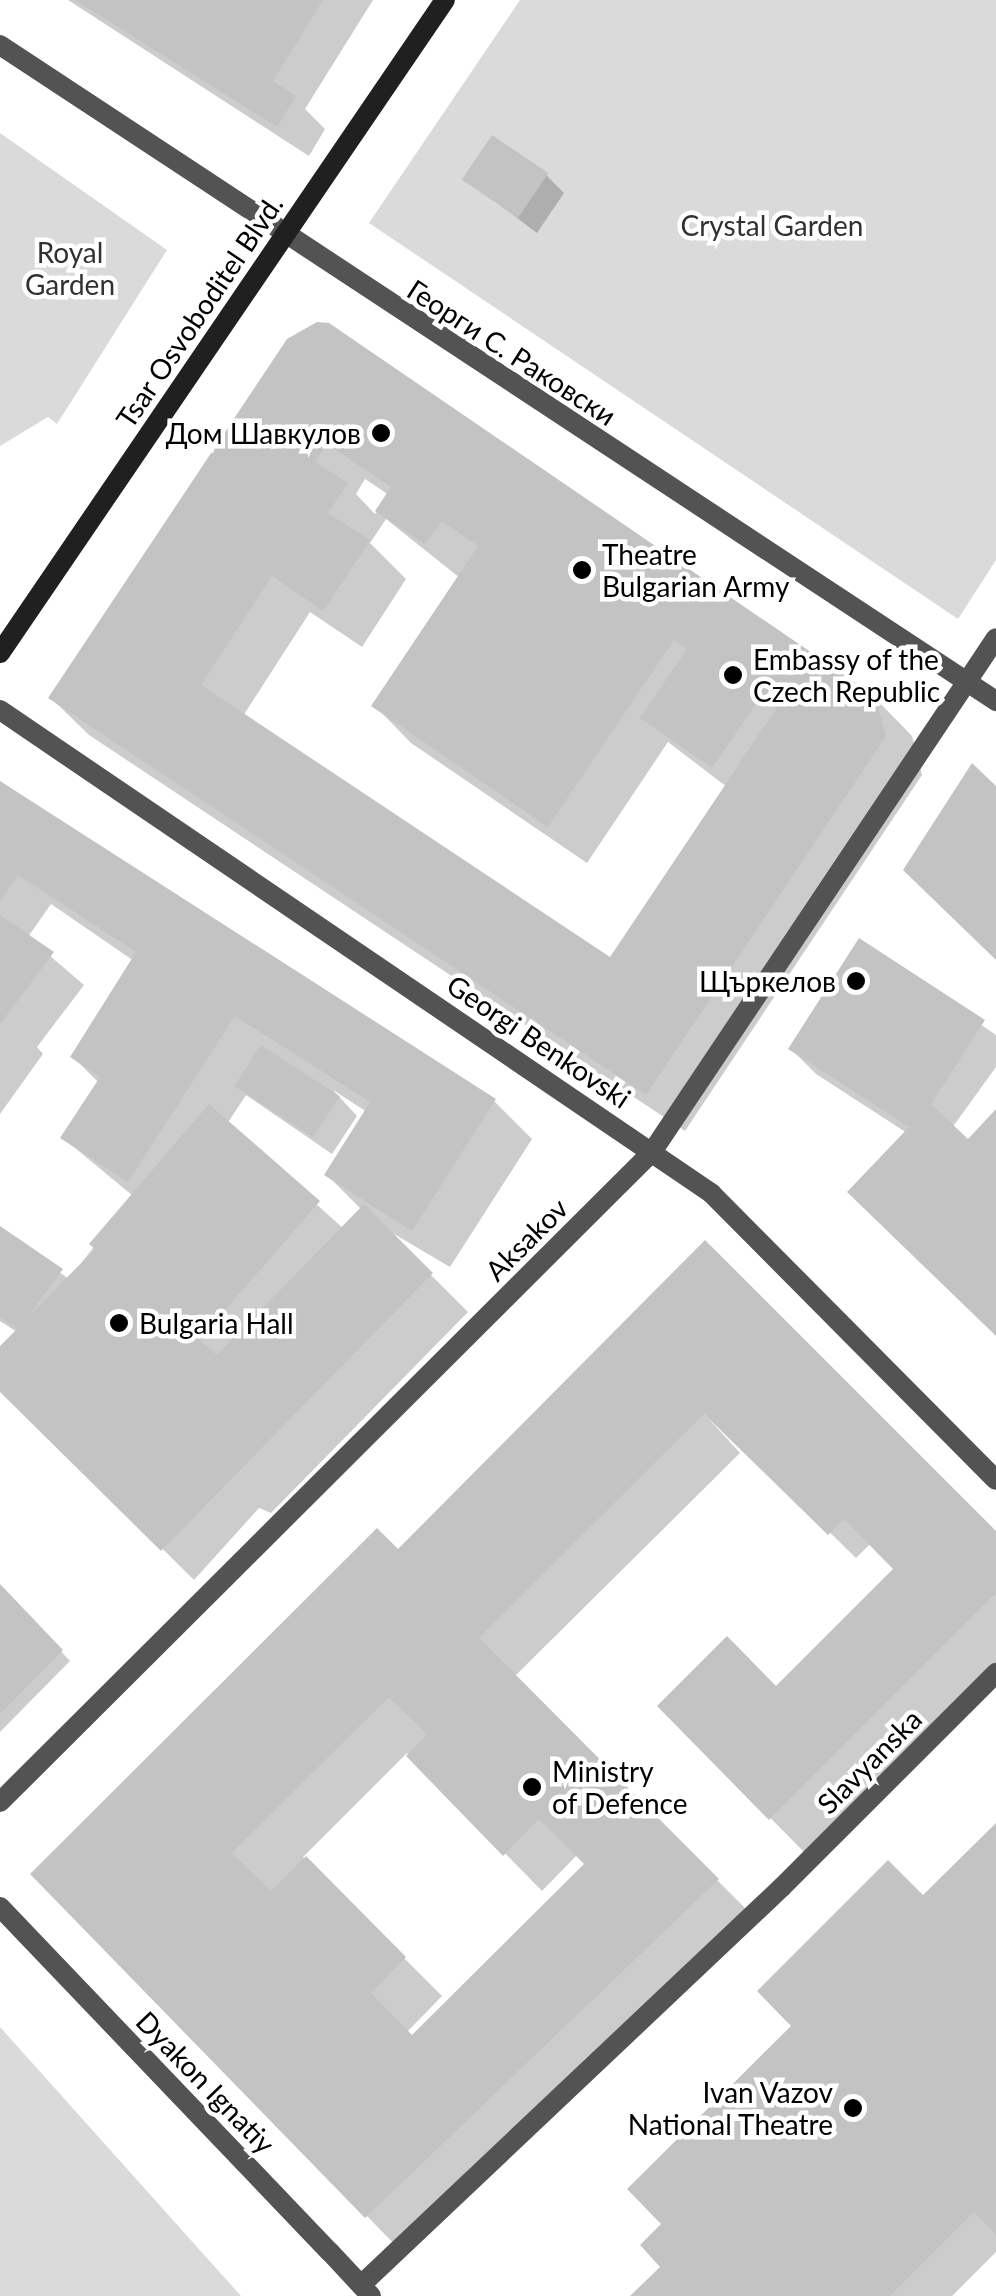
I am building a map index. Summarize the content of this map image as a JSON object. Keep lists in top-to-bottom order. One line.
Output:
{"streets":{"main road":["Tsar Osvoboditel Blvd."],"street":["Георги С. Раковски","Georgi Benkovski","Aksakov","Slavyanska","Dyakon Ignatiy"]},"crossings":[["Tsar Osvoboditel Blvd.","Георги С. Раковски"],["Георги С. Раковски","Aksakov"],["Georgi Benkovski","Aksakov"],["Slavyanska","Dyakon Ignatiy"]],"parks":["Crystal Garden","Royal Garden"],"places":["Дом Шавкулов","Theatre Bulgarian Army","Embassy of the Czech Republic","Щъркелов","Bulgaria Hall","Ministry of Defence","Ivan Vazov National Theatre"]}
